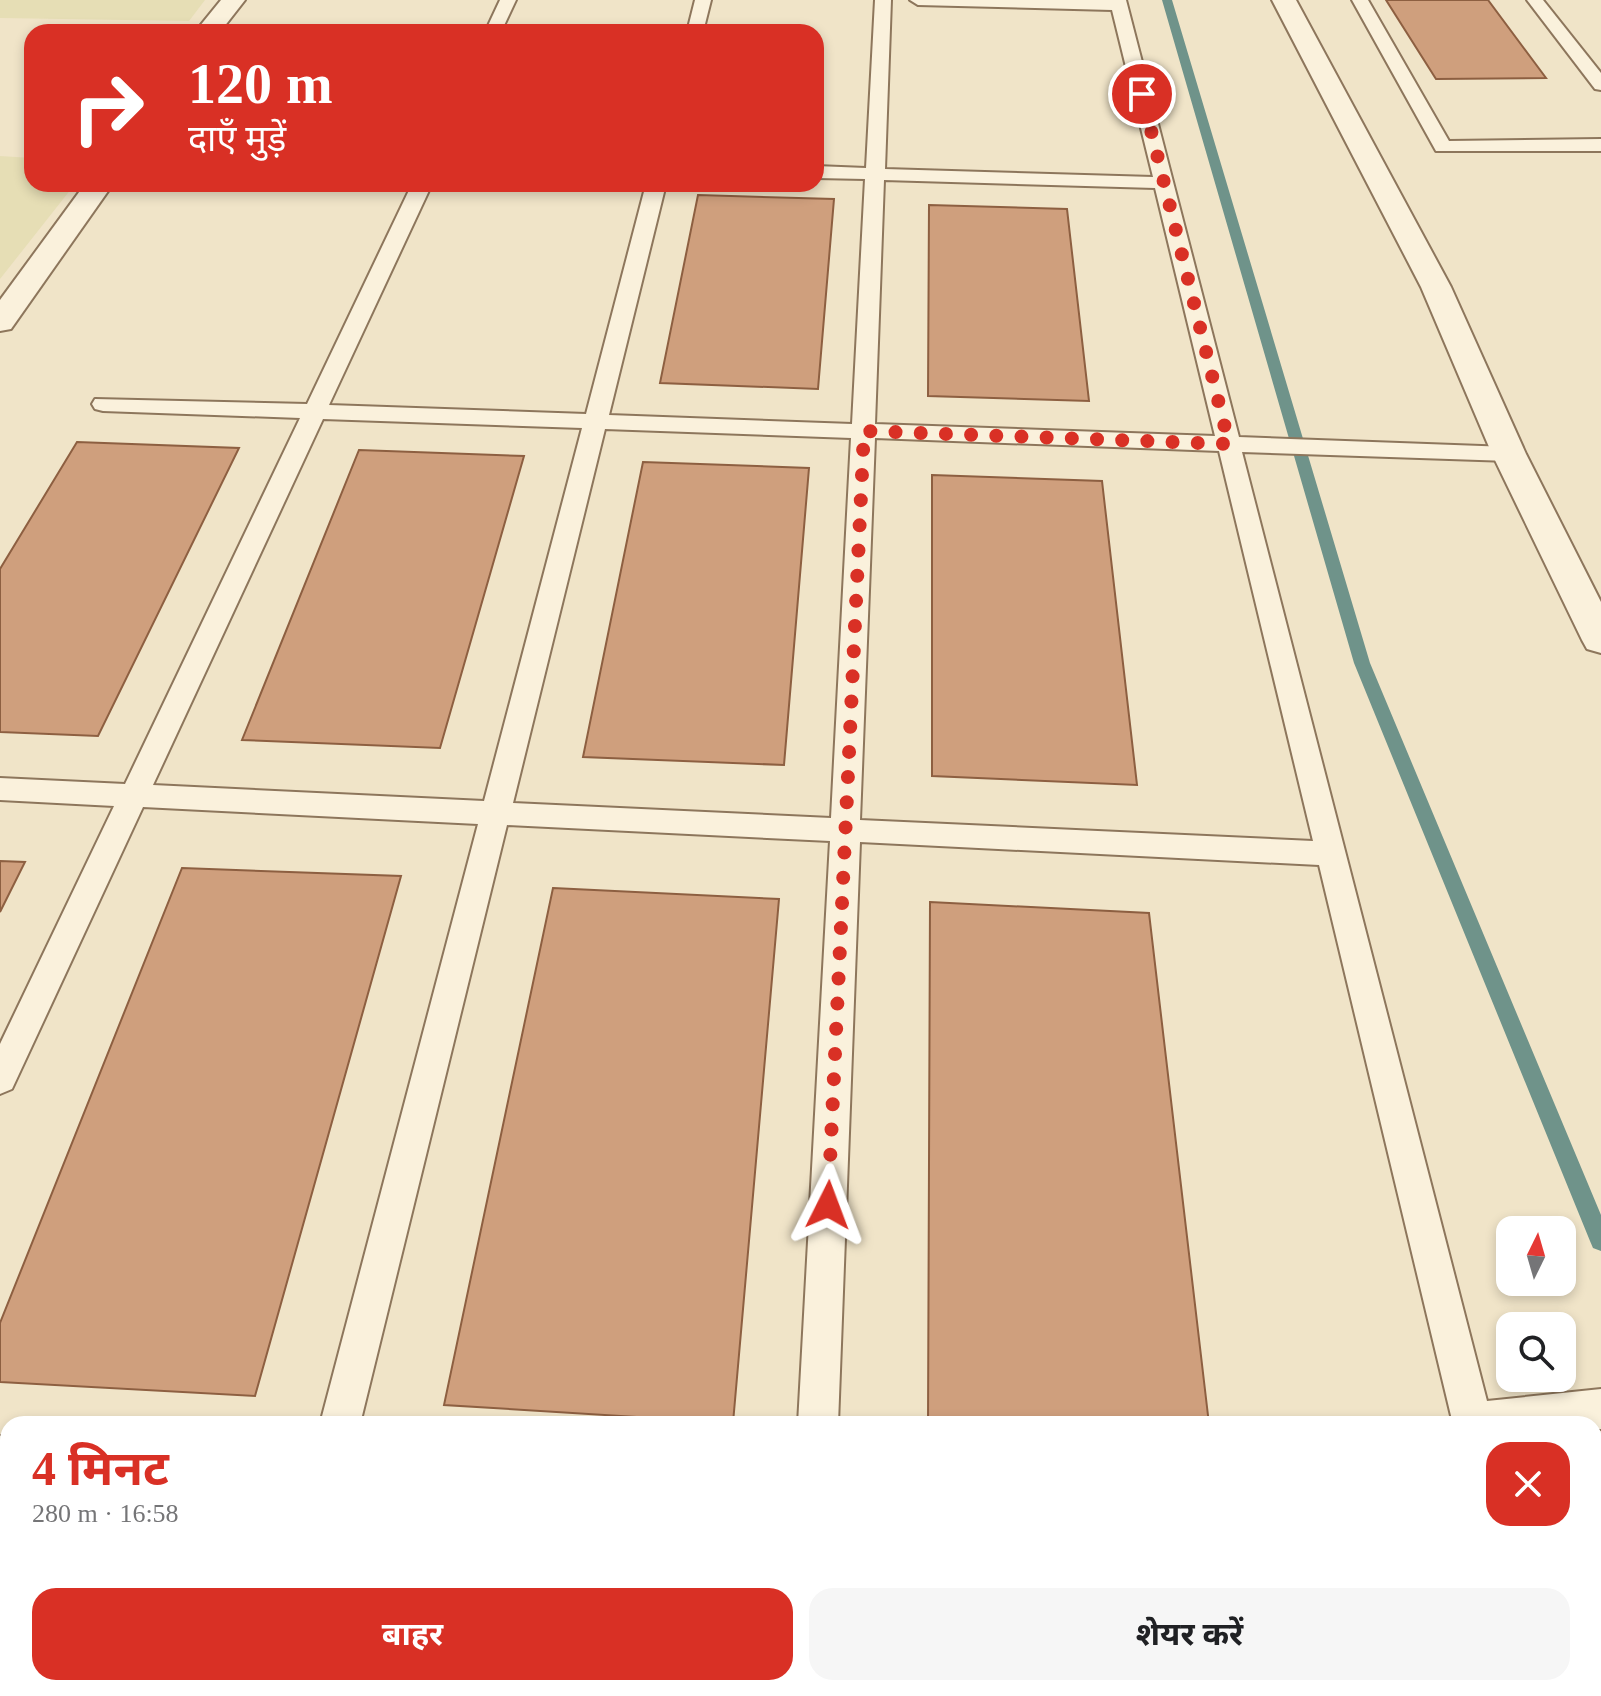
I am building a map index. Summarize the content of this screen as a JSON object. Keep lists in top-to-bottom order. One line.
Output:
{"north":"top","page":{"turn":["120 m","दाएँ मुड़ें"],"heading":["4 मिनट","280 m · 16:58"],"buttons":["बाहर","शेयर करें"]}}
